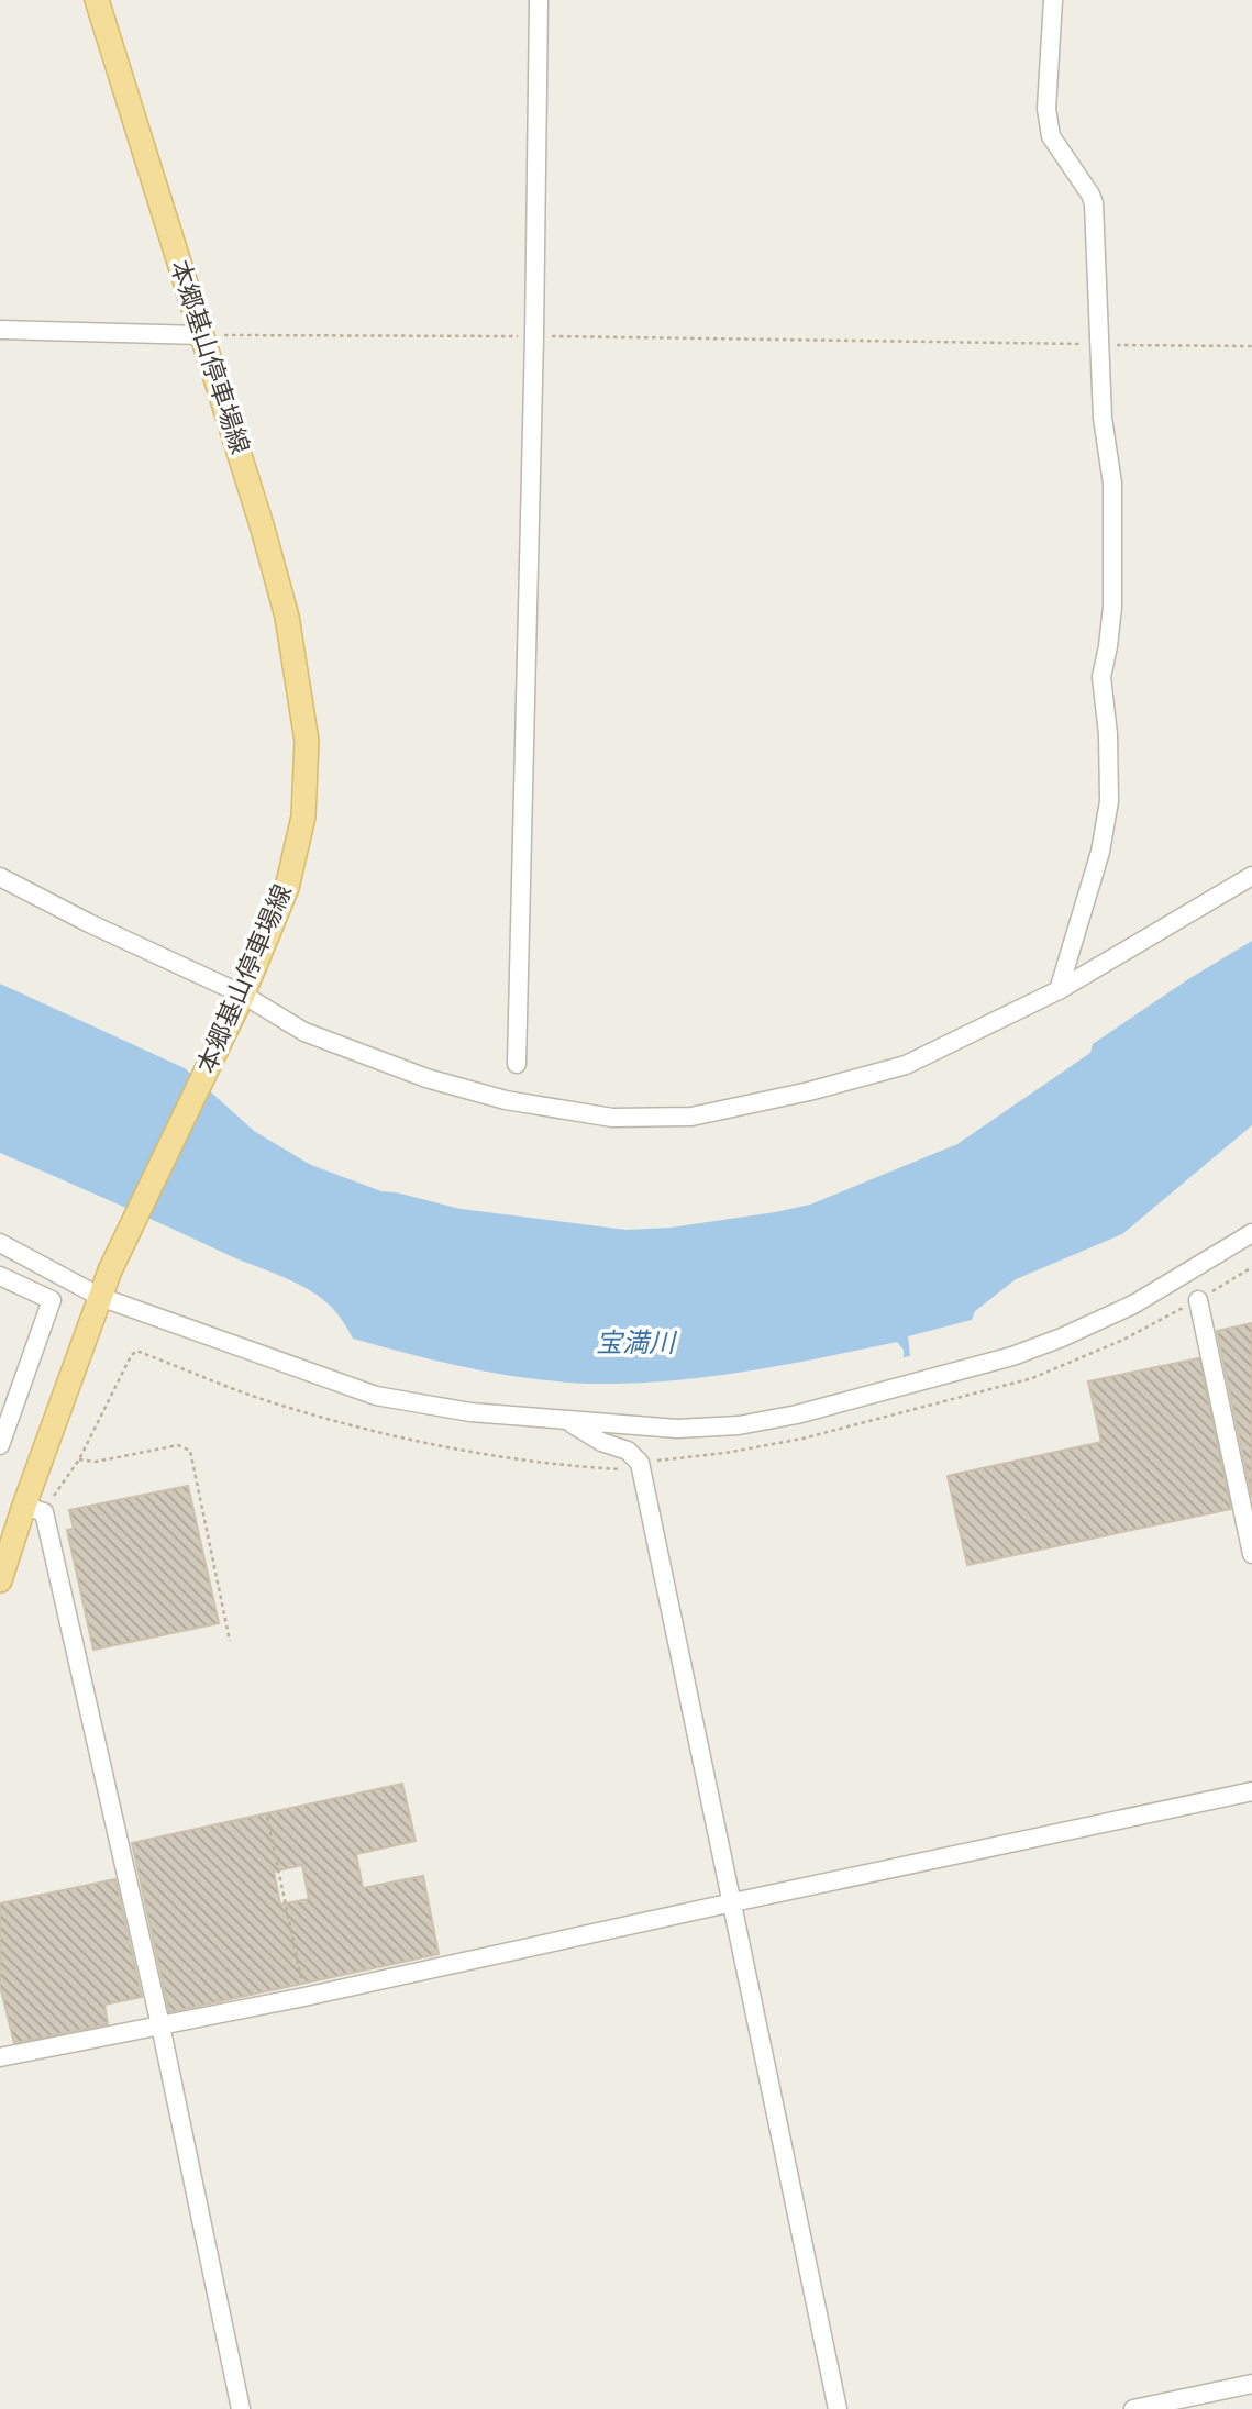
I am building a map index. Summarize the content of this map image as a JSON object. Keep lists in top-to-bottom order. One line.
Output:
{"streets":{"main road":["本郷基山停車場線"]},"water":["宝満川"]}
